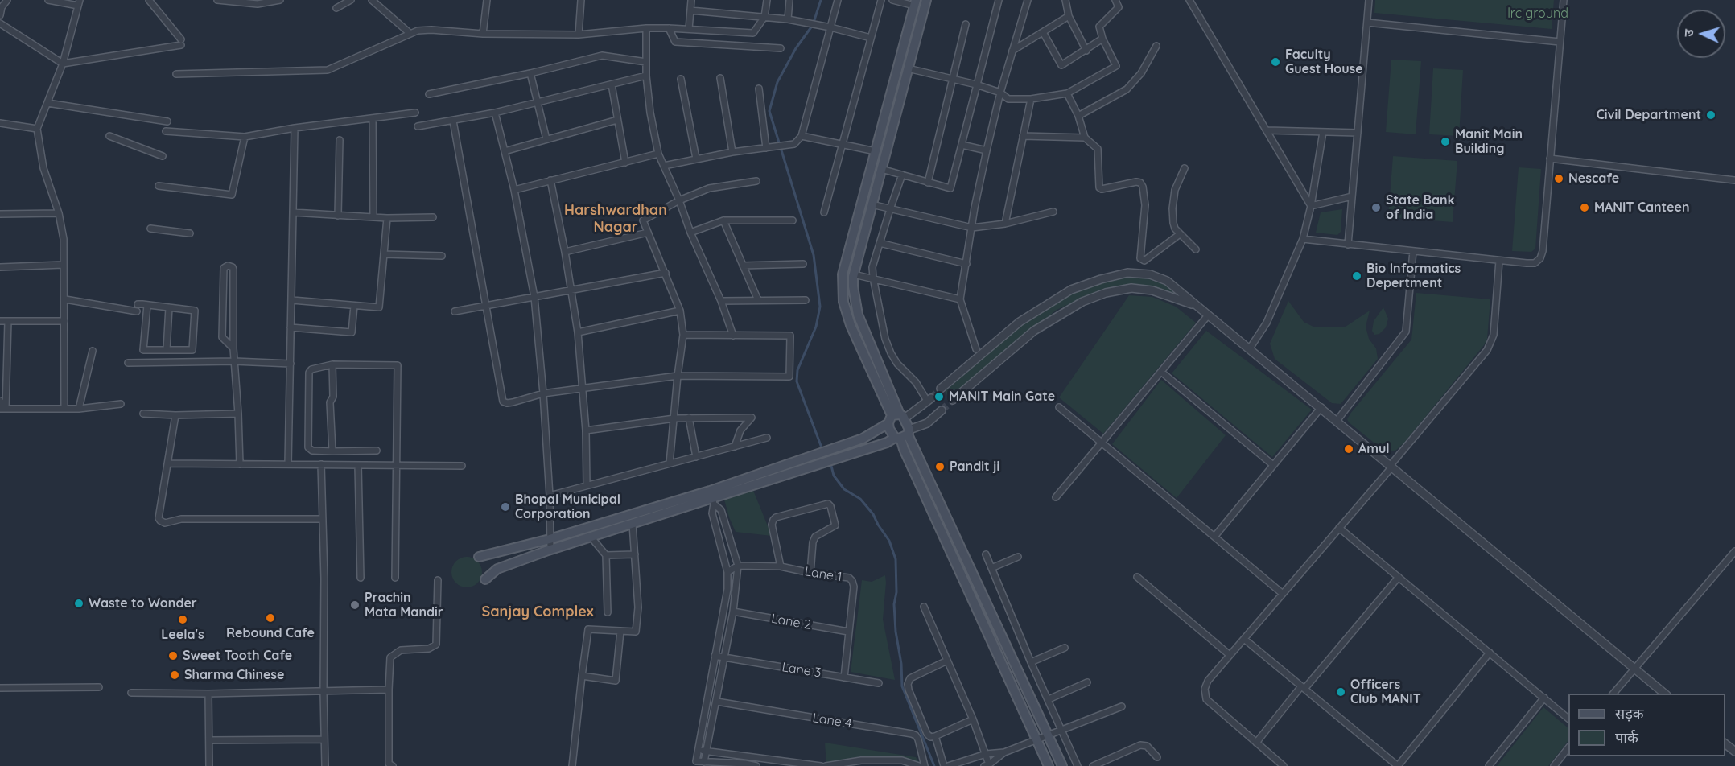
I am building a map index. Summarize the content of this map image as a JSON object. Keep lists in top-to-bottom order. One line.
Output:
{"streets":{"street":["Lane 1","Lane 2","Lane 3","Lane 4"]},"crossings":[["Lane 1","Lane 2"],["Lane 1","Lane 3"]],"districts":["Harshwardhan Nagar","Sanjay Complex"],"parks":["lrc ground"],"places":["Faculty Guest House","Civil Department","Manit Main Building","Nescafe","State Bank of India","MANIT Canteen","Bio Informatics Depertment","MANIT Main Gate","Amul","Pandit ji","Bhopal Municipal Corporation","Waste to Wonder","Prachin Mata Mandir","Rebound Cafe","Leela's","Sweet Tooth Cafe","Sharma Chinese","Officers Club MANIT"],"legend":["सड़क","पार्क"],"north":"left"}
